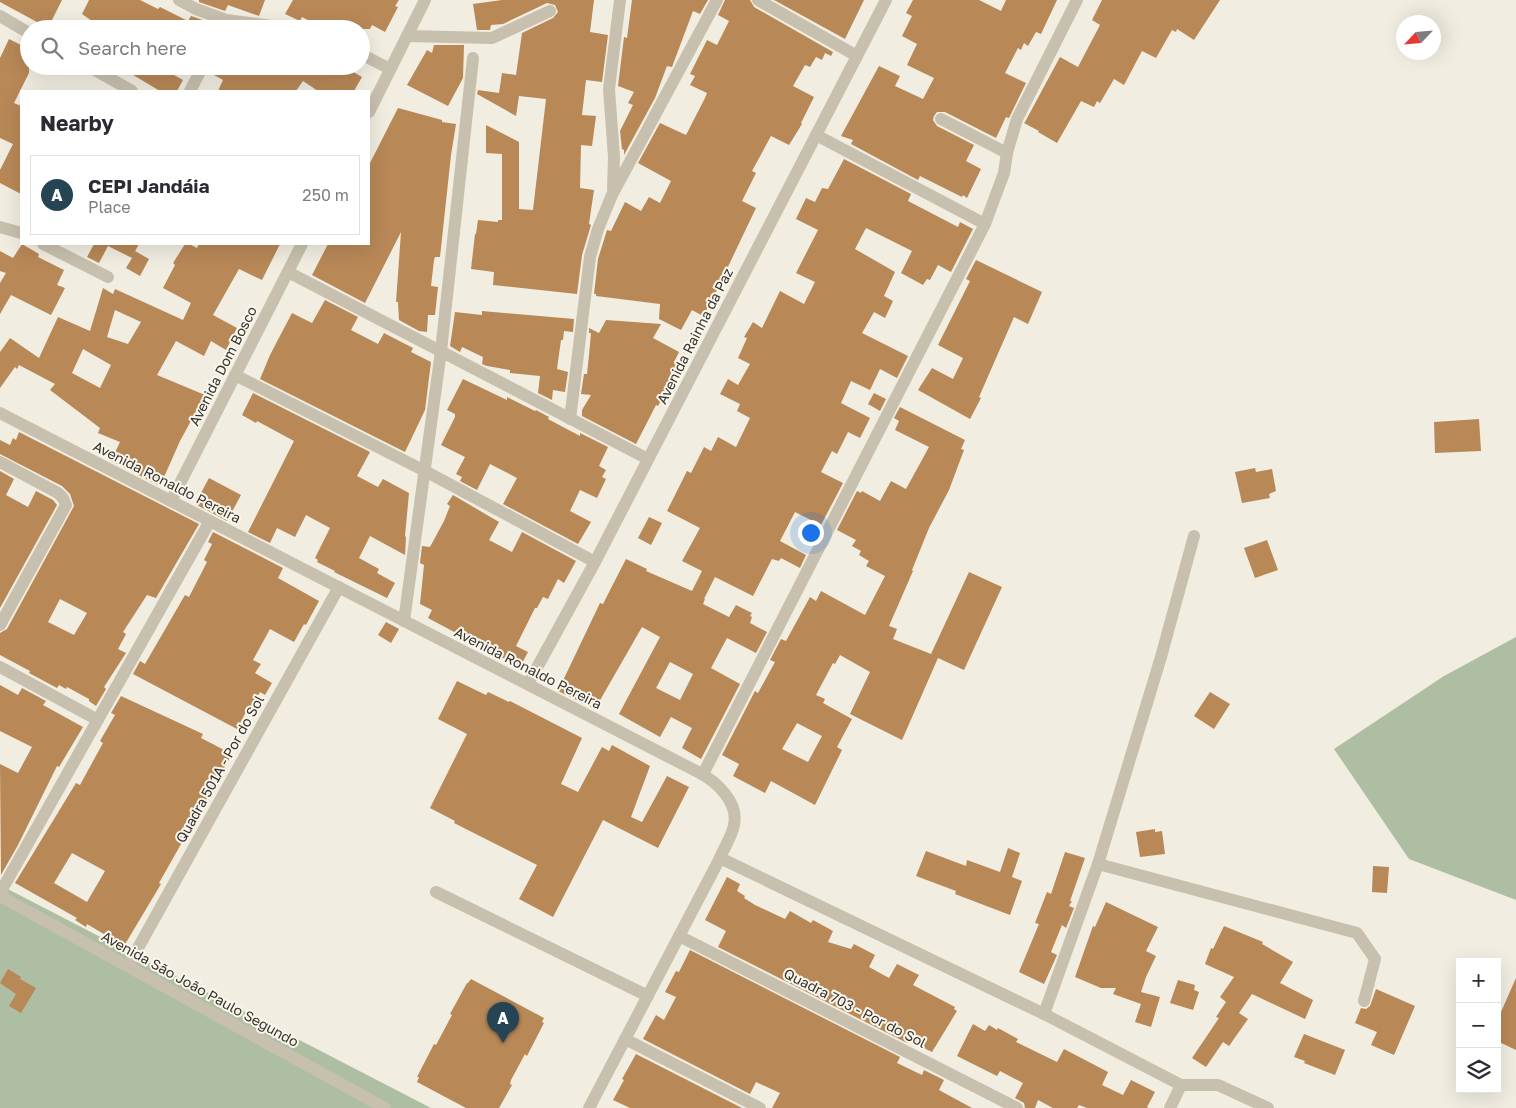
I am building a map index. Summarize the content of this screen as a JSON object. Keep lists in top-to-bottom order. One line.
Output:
{"streets":{"street":["Avenida Rainha da Paz","Avenida Dom Bosco","Avenida Ronaldo Pereira","Quadra 501A - Por do Sol","Avenida São João Paulo Segundo","Quadra 703 - Por do Sol"]},"crossings":[["Avenida Rainha da Paz","Avenida Ronaldo Pereira"],["Avenida Dom Bosco","Avenida Ronaldo Pereira"],["Avenida Ronaldo Pereira","Quadra 501A - Por do Sol"],["Avenida Ronaldo Pereira","Quadra 703 - Por do Sol"],["Quadra 501A - Por do Sol","Avenida São João Paulo Segundo"]],"north":"bottom left","page":{"search":"Search here","heading":"Nearby","list":[{"mark":"A","name":"CEPI Jandáia","note":"Place","value":"250 m"}],"map_buttons":["+","−"],"pins":"A"}}
